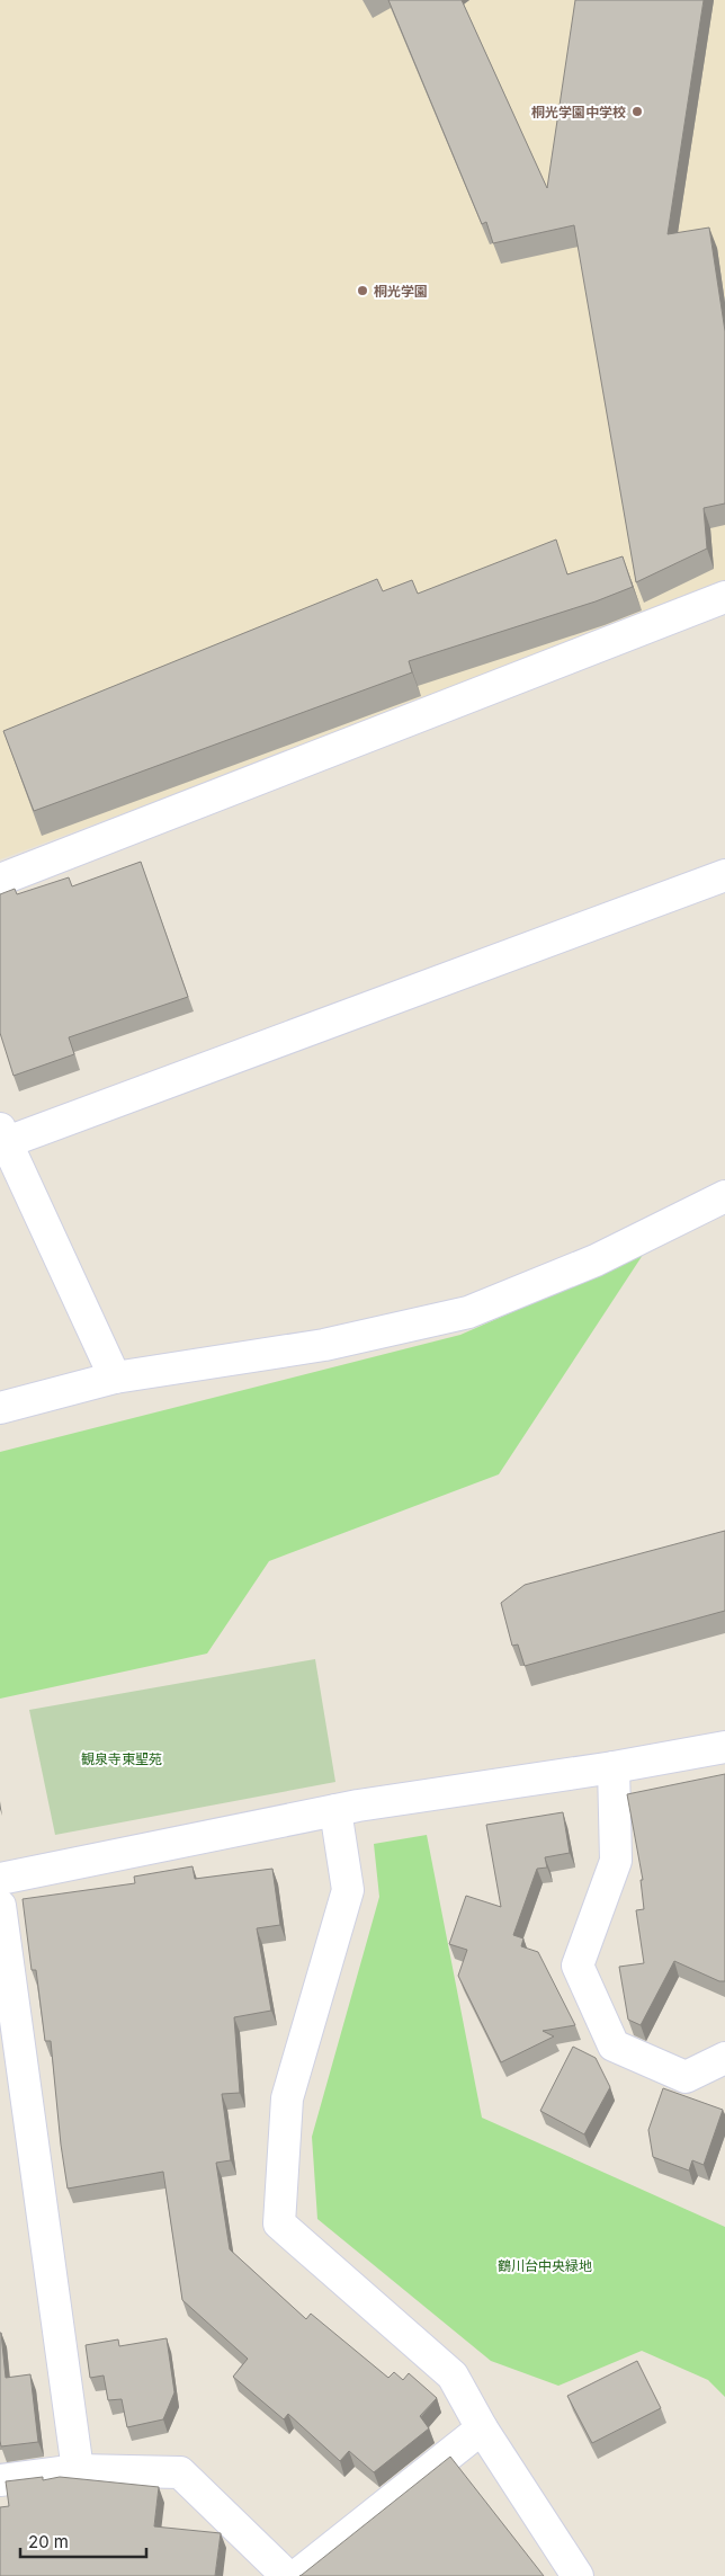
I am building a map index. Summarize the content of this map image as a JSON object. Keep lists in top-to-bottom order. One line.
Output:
{"parks":["観泉寺東聖苑","鶴川台中央緑地"],"places":["桐光学園中学校","桐光学園"],"scale_bar":"20 m"}
